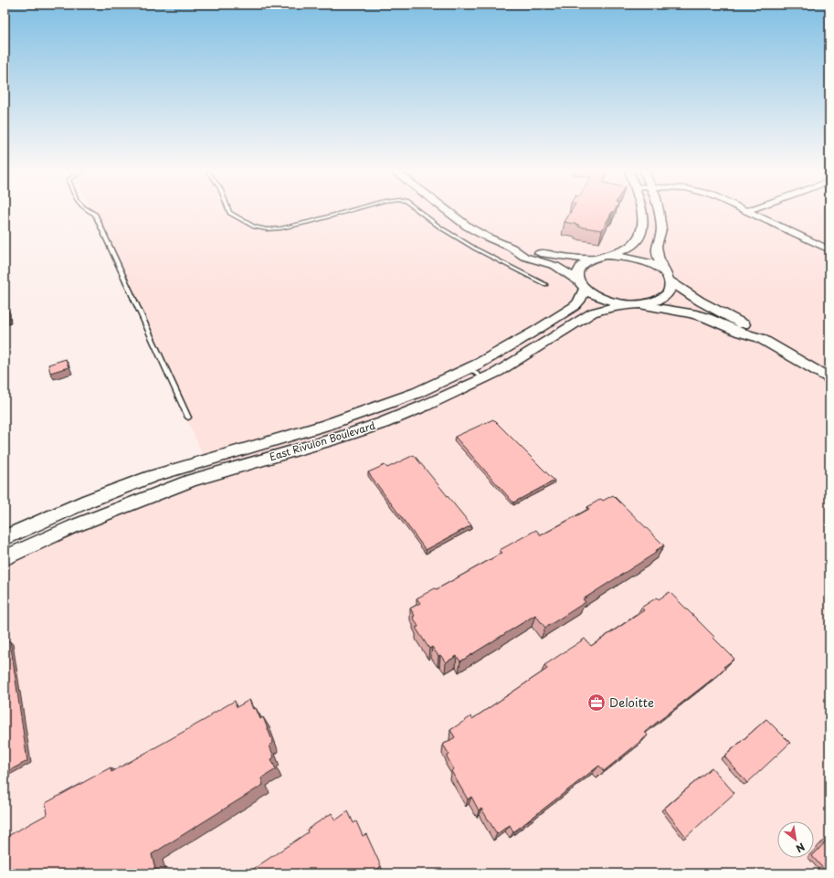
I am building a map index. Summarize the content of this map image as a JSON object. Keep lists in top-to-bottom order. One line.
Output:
{"streets":{"street":["East Rivulon Boulevard"]},"places":{"office":["Deloitte"]},"north":"bottom right"}
